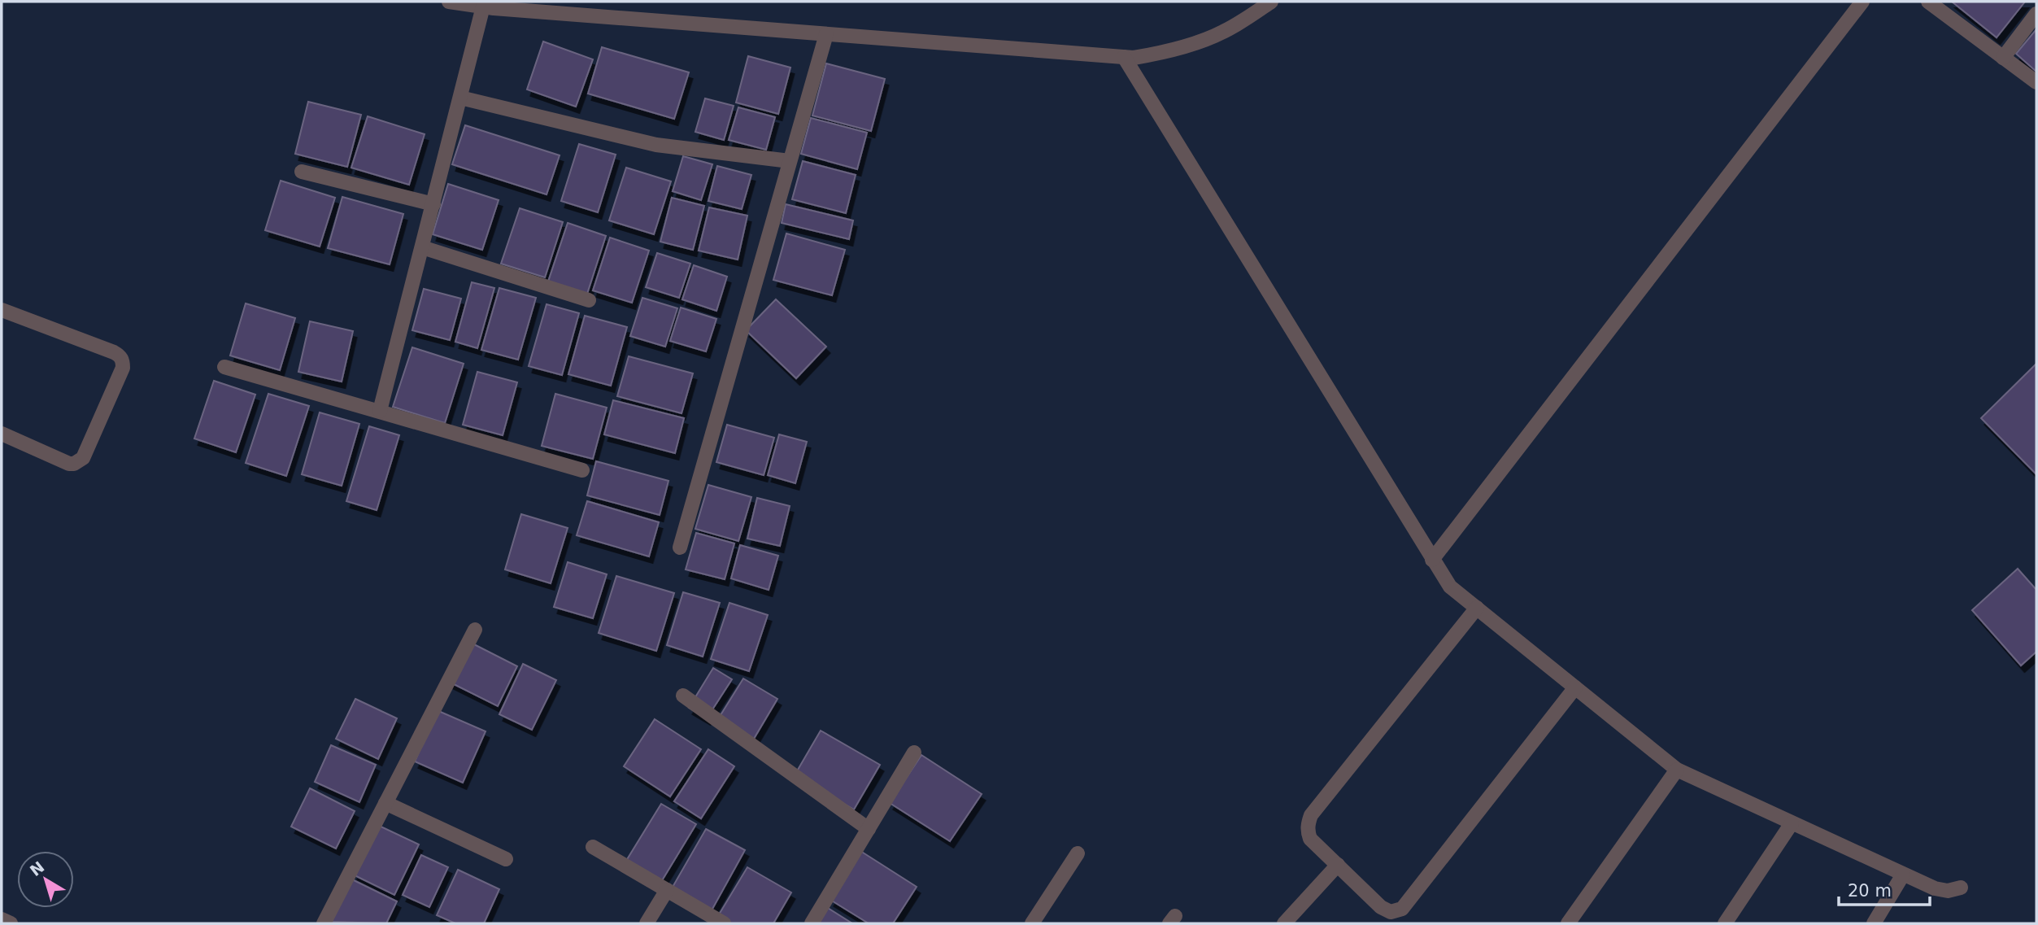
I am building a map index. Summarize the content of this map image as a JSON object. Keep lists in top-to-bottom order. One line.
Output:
{"scale_bar":"20 m","north":"top left"}
